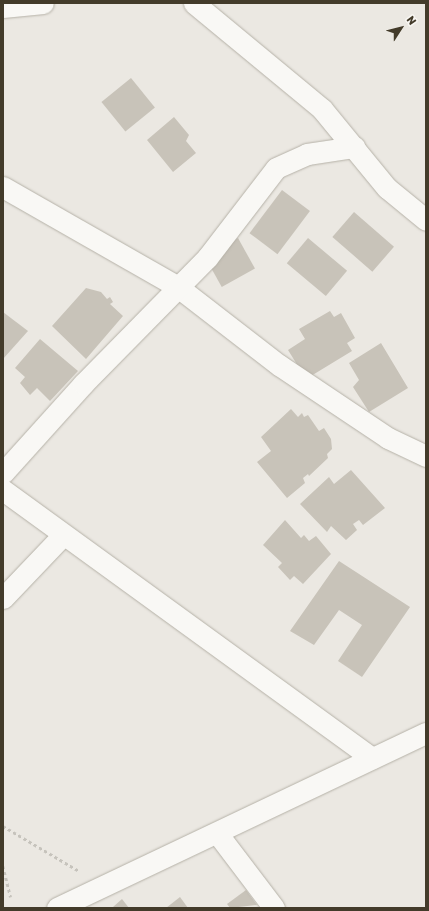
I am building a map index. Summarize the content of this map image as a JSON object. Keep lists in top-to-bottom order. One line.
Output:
{"north":"top right"}
